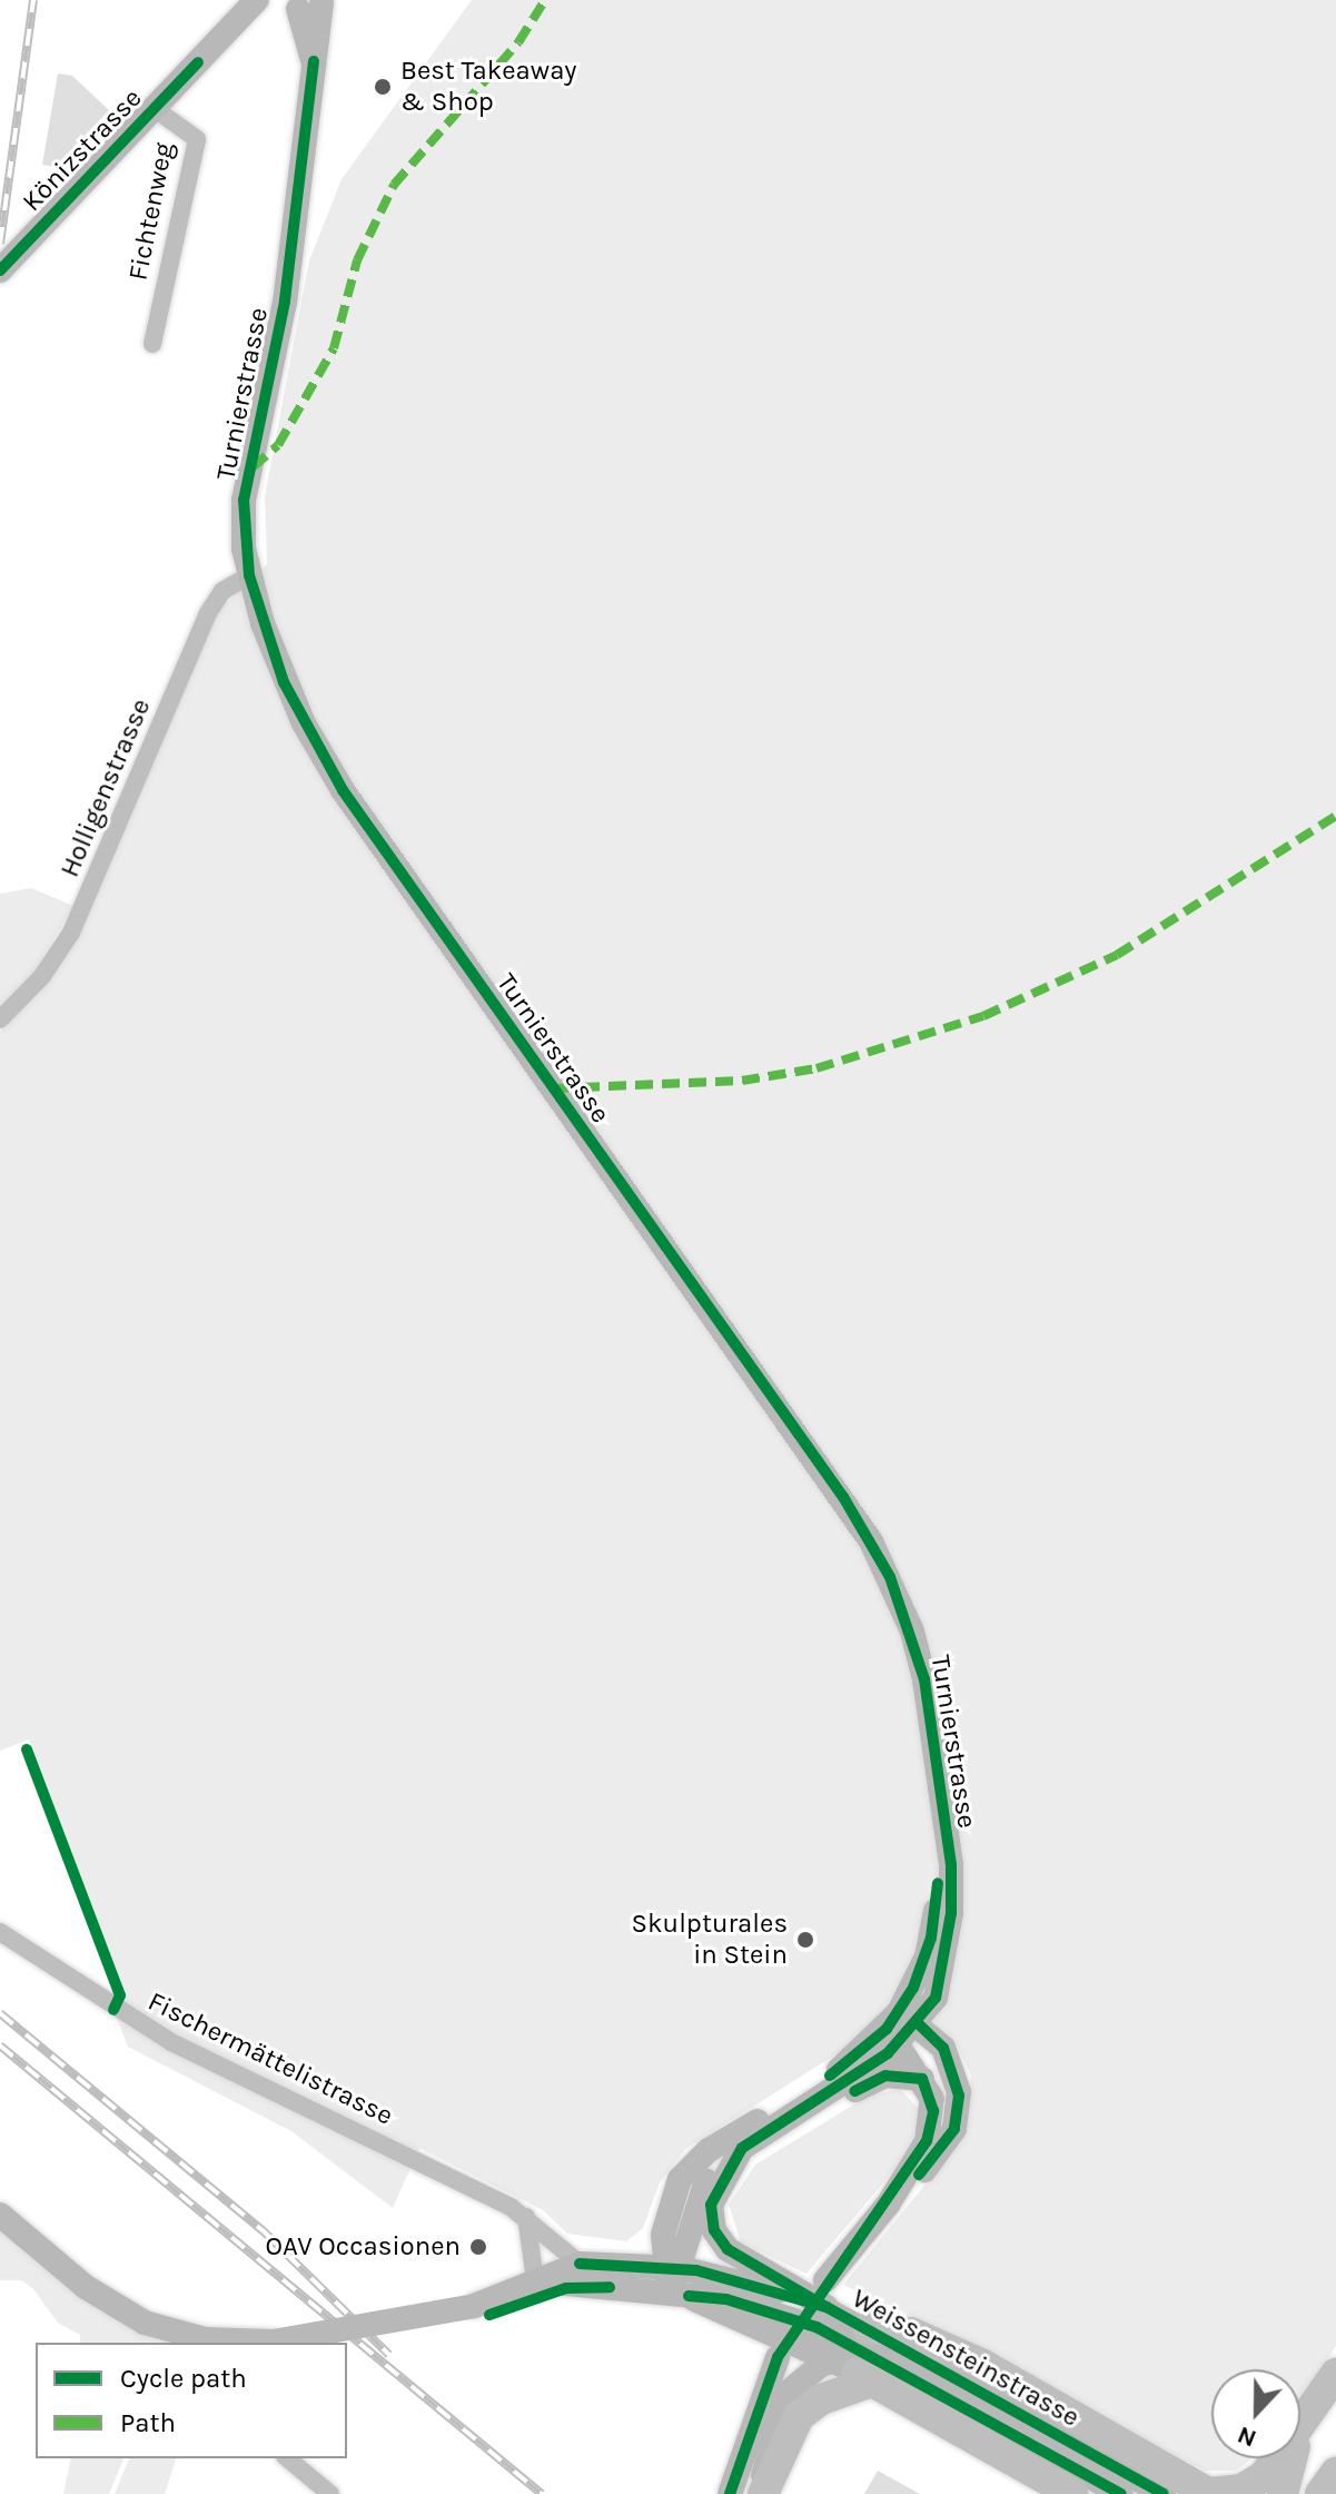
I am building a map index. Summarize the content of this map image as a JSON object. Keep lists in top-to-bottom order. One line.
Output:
{"streets":{"main road":["Könizstrasse","Turnierstrasse","Weissensteinstrasse"],"street":["Fichtenweg","Holligenstrasse","Fischermättelistrasse"]},"crossings":[["Könizstrasse","Fichtenweg"],["Könizstrasse","Turnierstrasse"],["Turnierstrasse","Holligenstrasse"],["Turnierstrasse","Weissensteinstrasse"],["Fischermättelistrasse","Weissensteinstrasse"]],"places":["Best Takeaway & Shop","Skulpturales in Stein","OAV Occasionen"],"legend":["Cycle path","Path"],"north":"bottom"}
